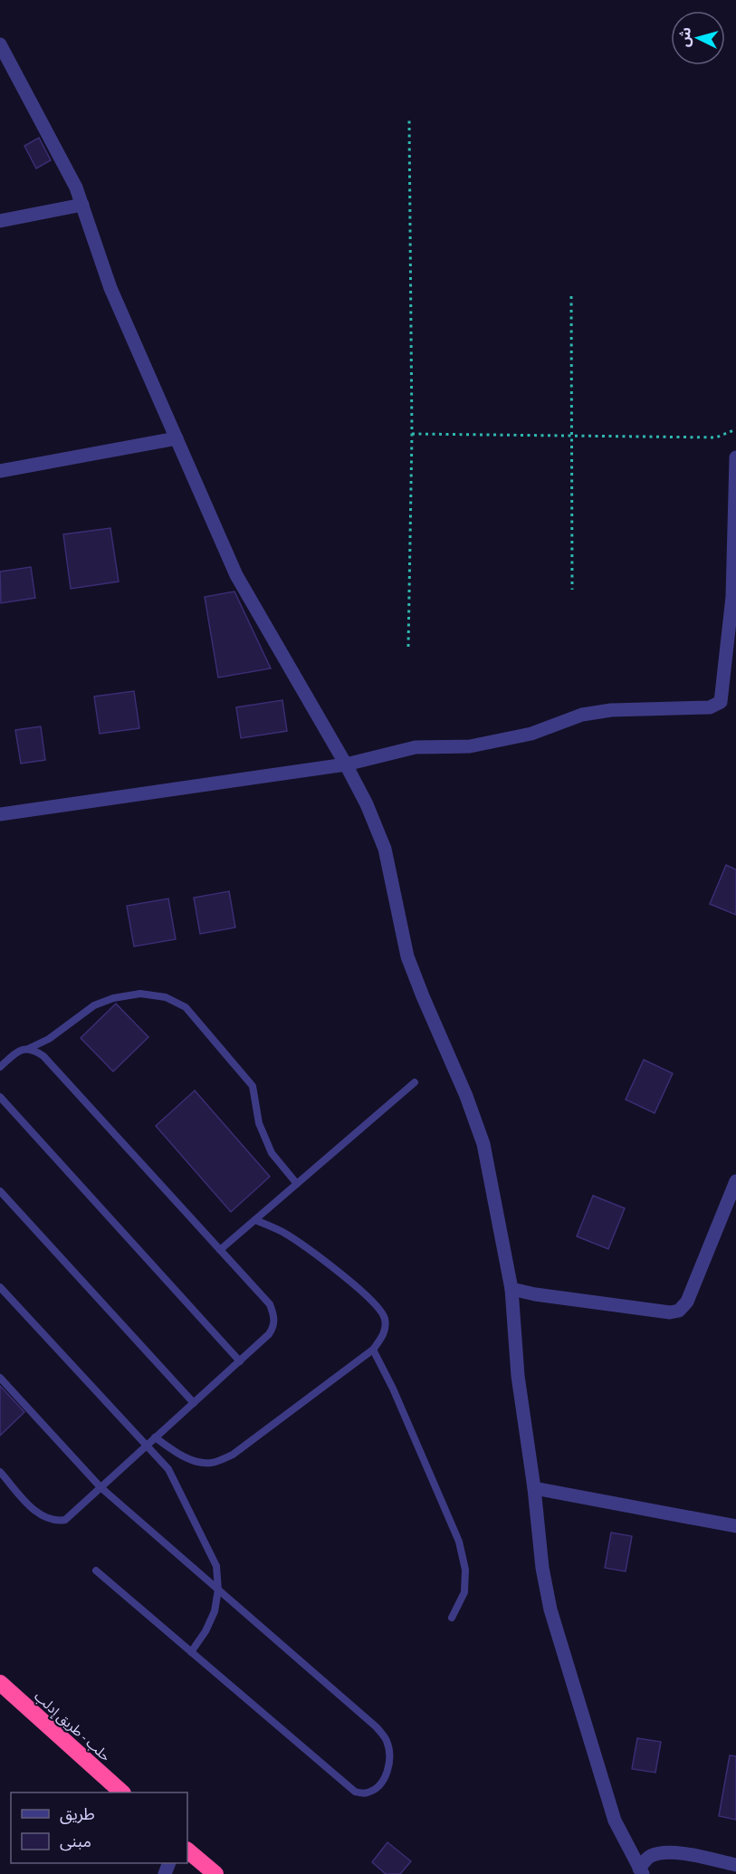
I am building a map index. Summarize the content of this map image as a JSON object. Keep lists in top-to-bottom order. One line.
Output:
{"streets":{"highway":["حلب - طريق إدلب"]},"legend":["طريق","مبنى"],"north":"left"}
